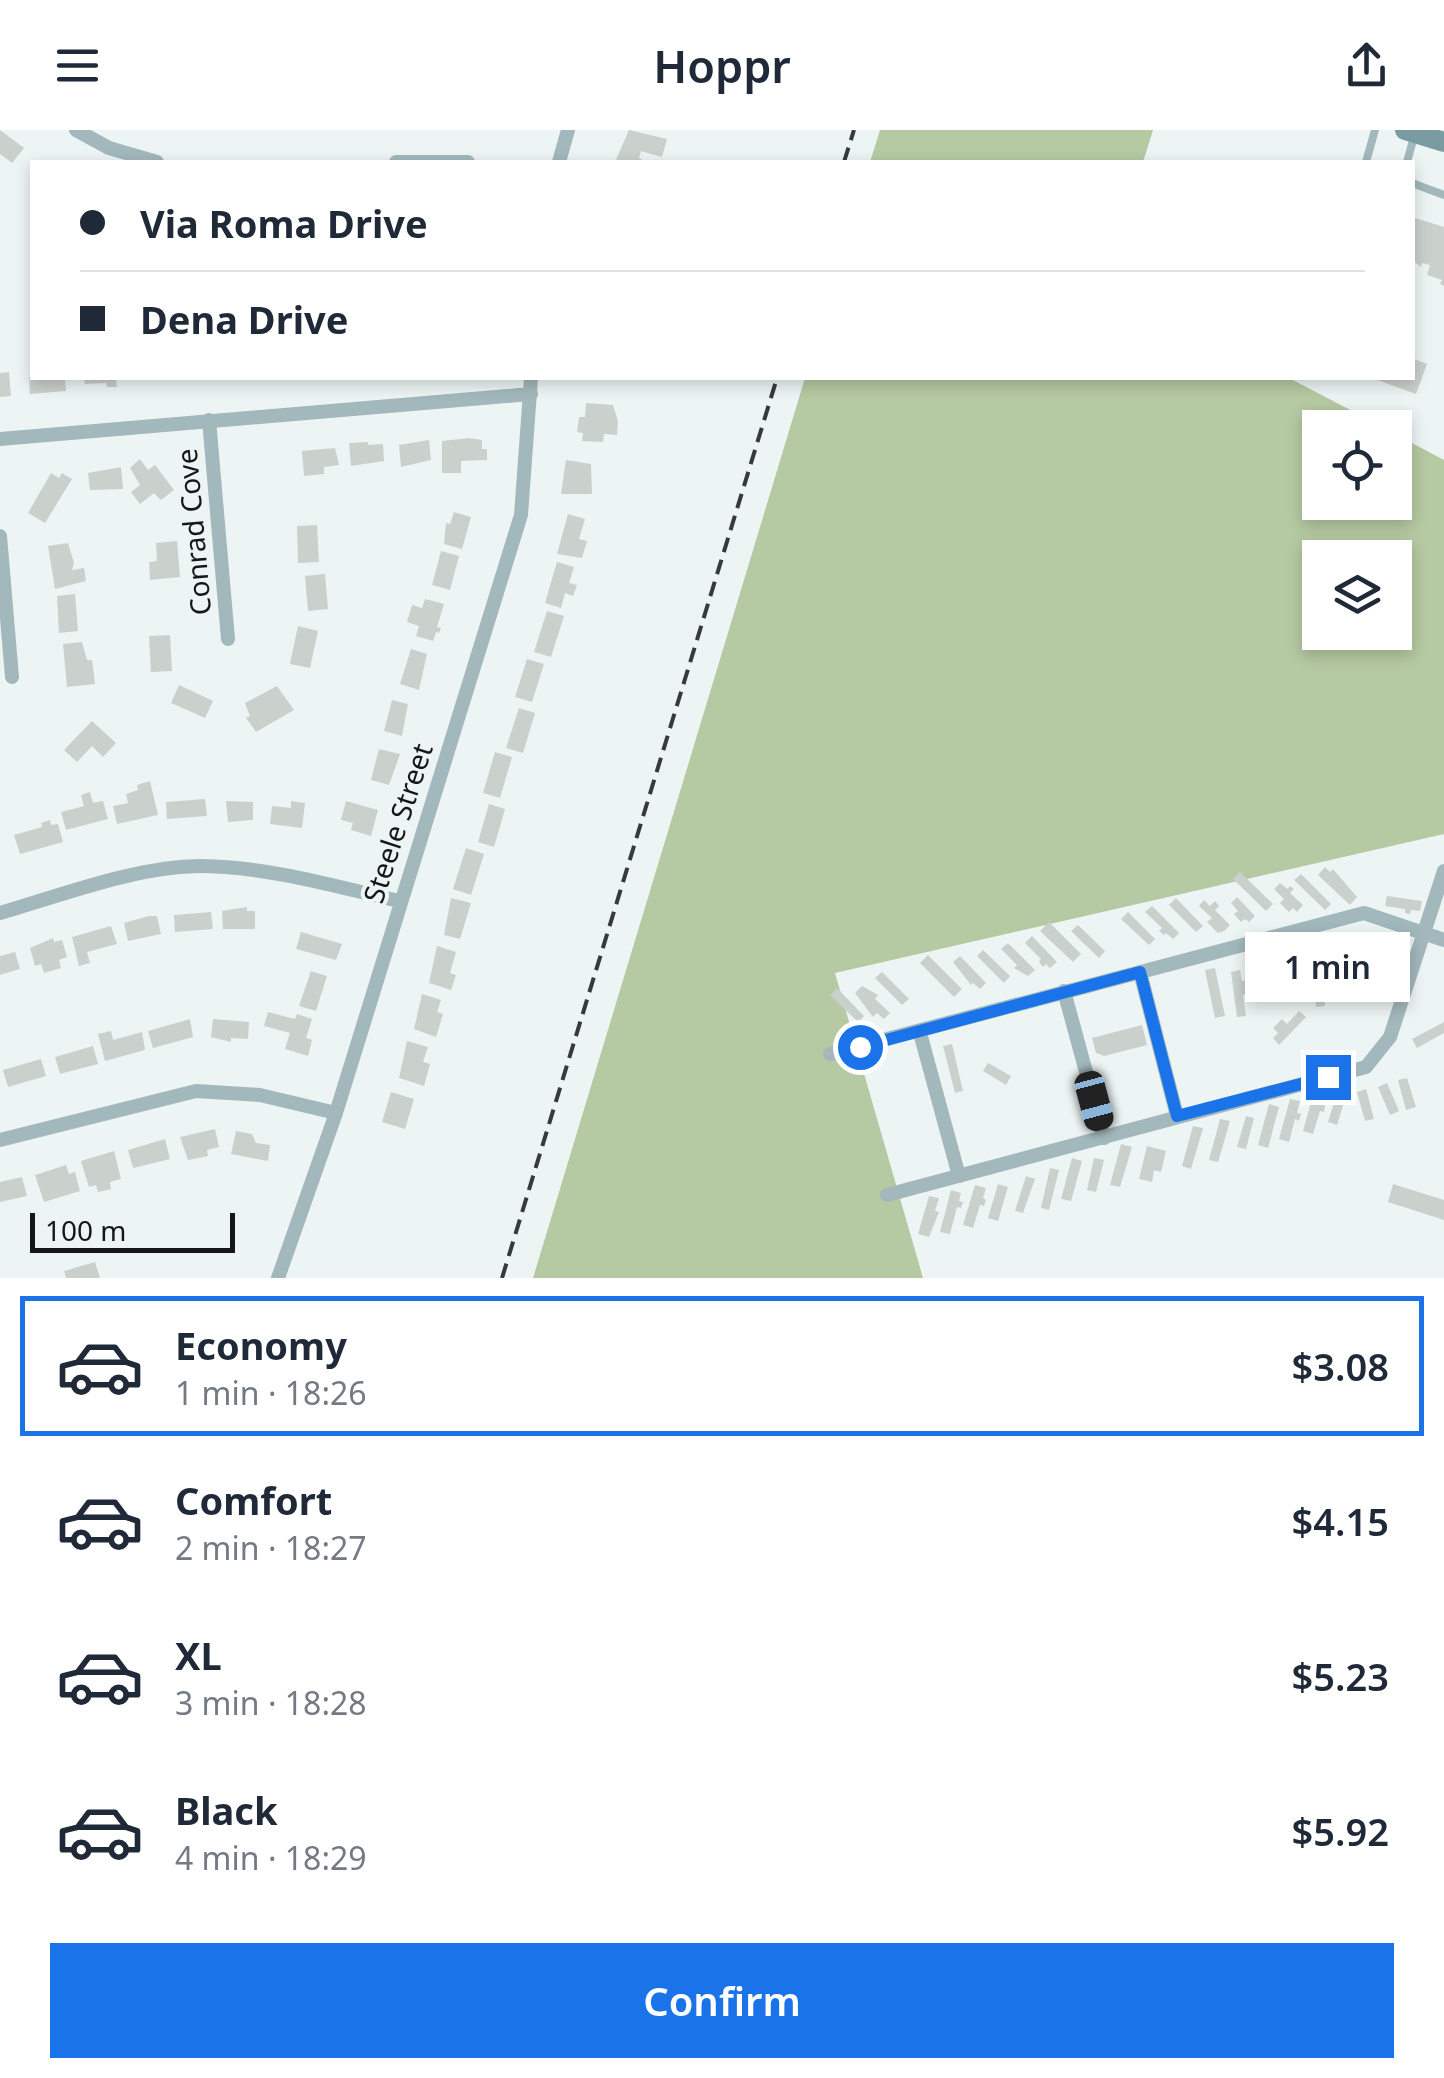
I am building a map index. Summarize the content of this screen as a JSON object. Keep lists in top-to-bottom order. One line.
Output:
{"streets":{"street":["Conrad Cove","Steele Street"]},"scale_bar":"100 m","page":{"header":"Hoppr","banner":["Via Roma Drive","Dena Drive"],"bubble":"1 min","scale":"100 m","list":[{"name":"Economy","note":"1 min · 18:26","value":"$3.08"},{"name":"Comfort","note":"2 min · 18:27","value":"$4.15"},{"name":"XL","note":"3 min · 18:28","value":"$5.23"},{"name":"Black","note":"4 min · 18:29","value":"$5.92"}],"buttons":"Confirm"}}
